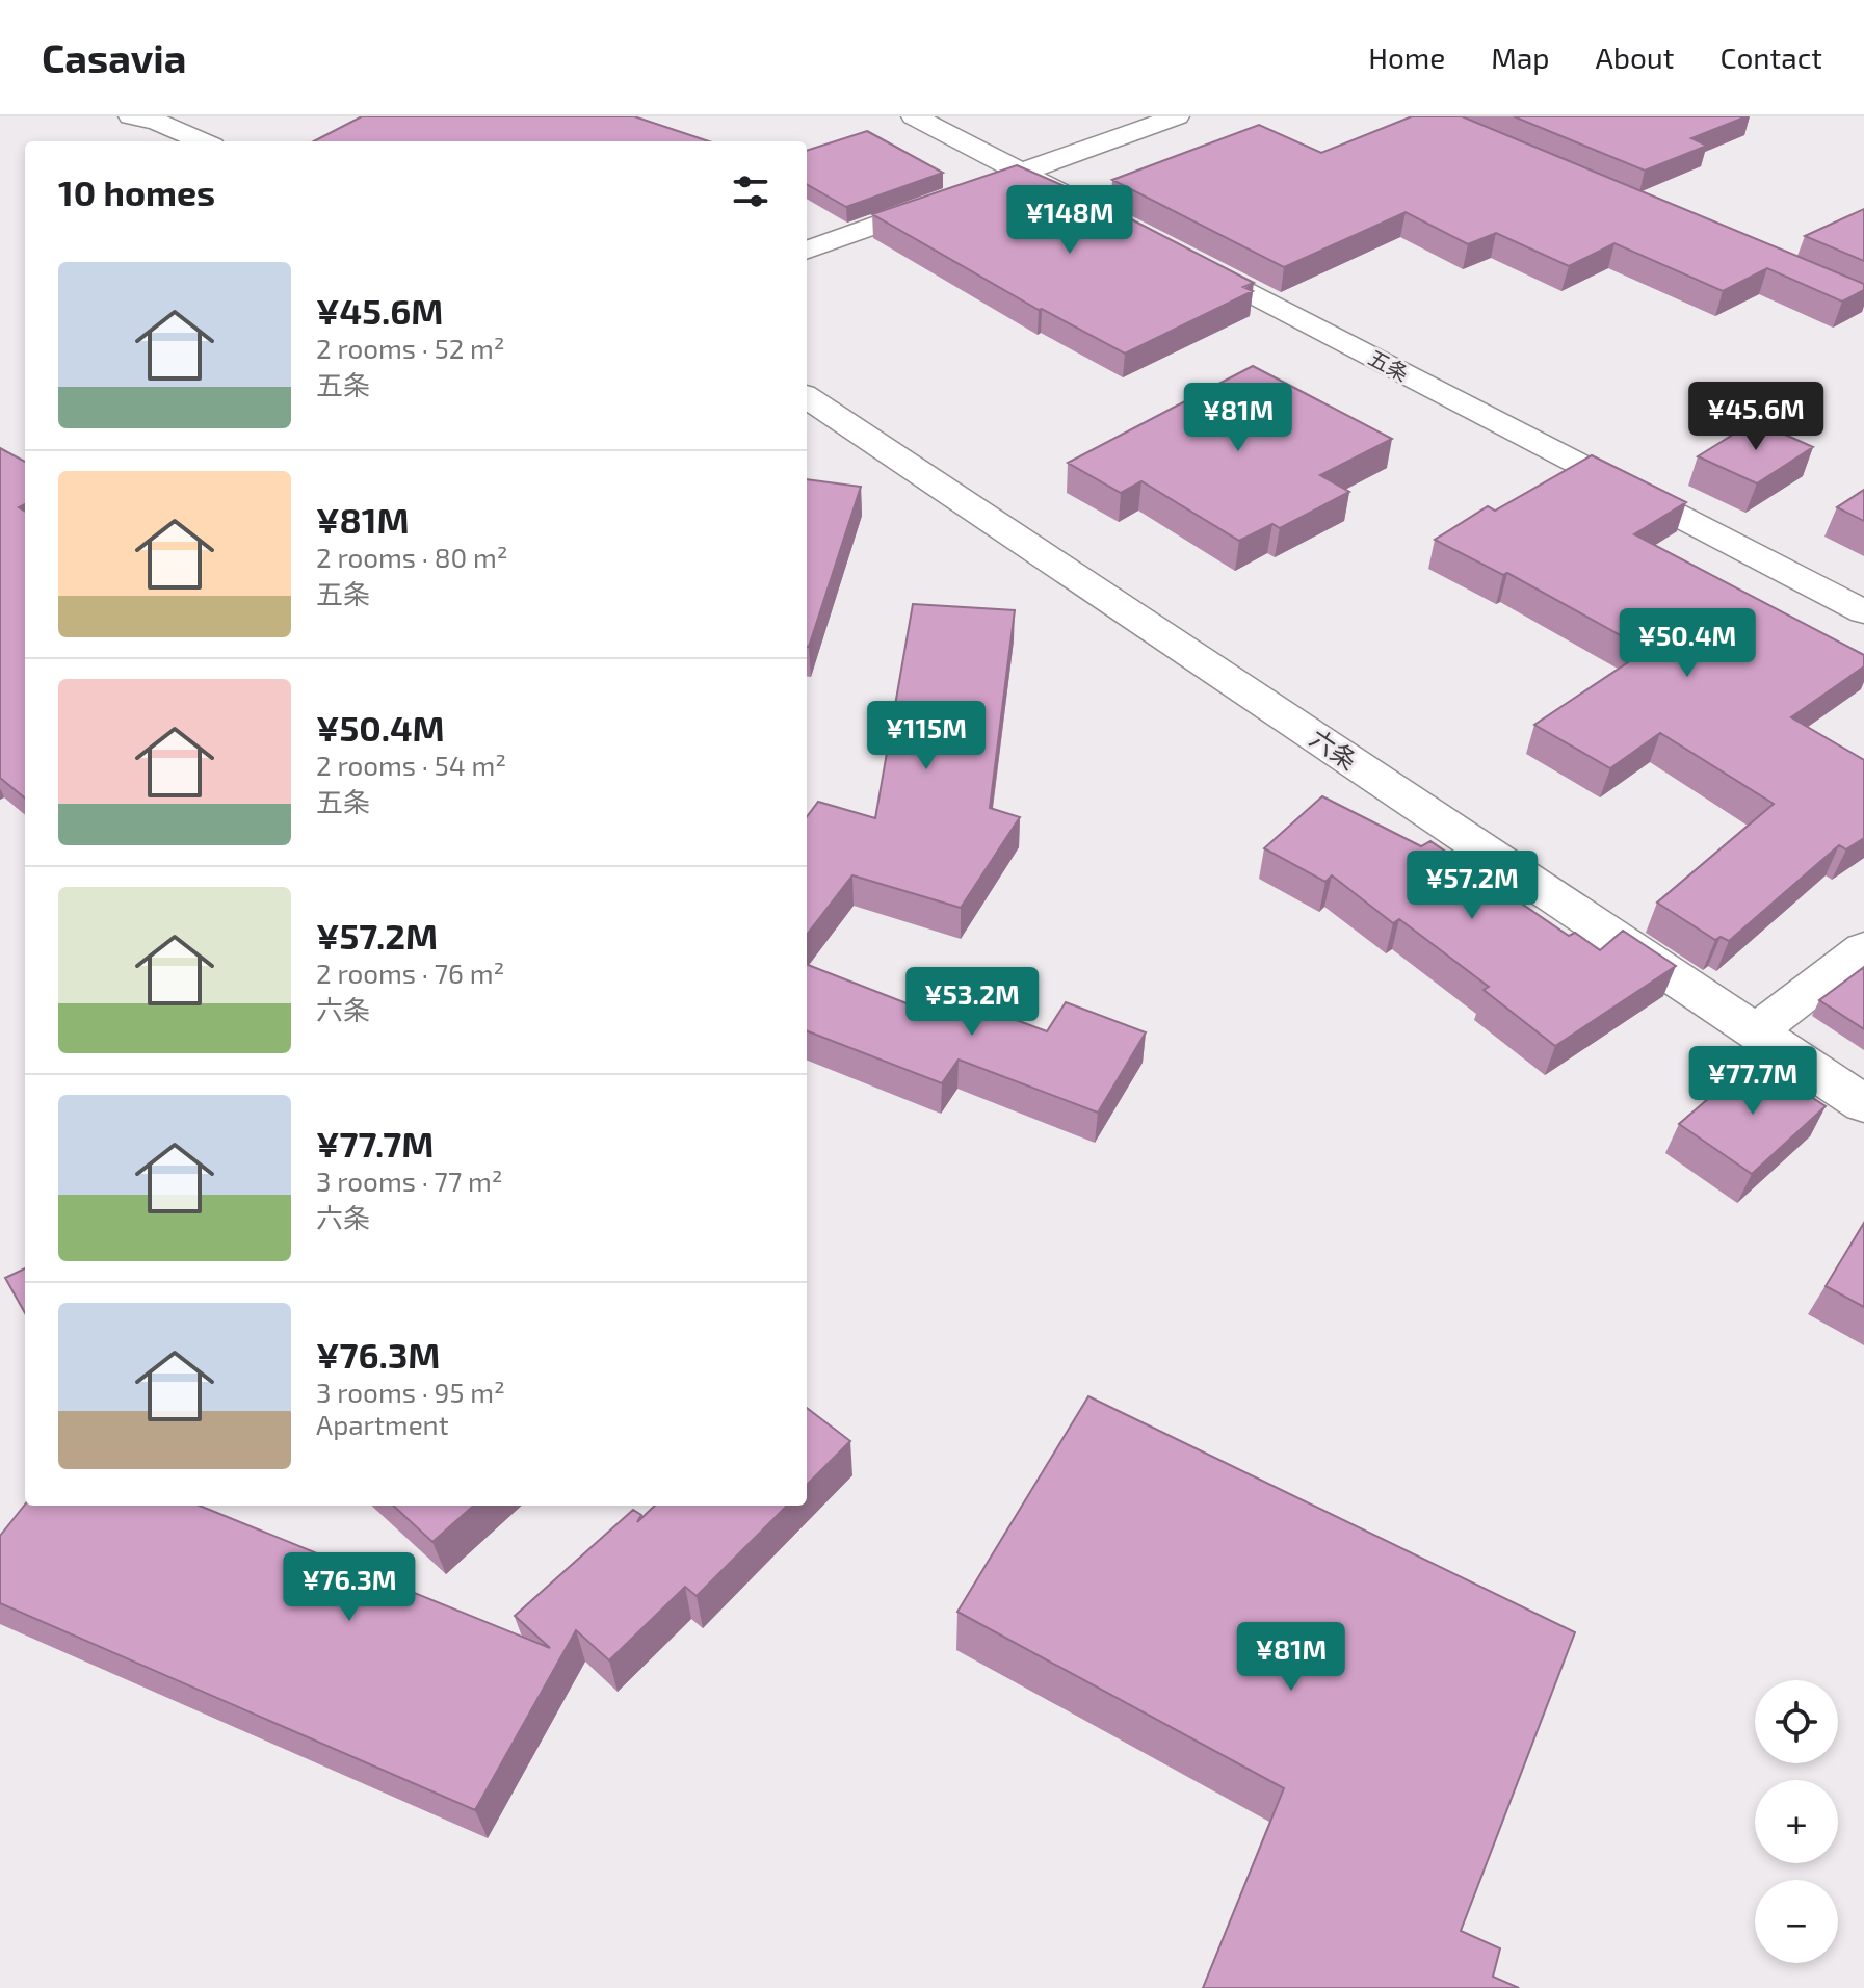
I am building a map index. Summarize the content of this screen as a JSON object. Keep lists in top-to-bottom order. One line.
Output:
{"streets":{"street":["五条","六条"]},"page":{"header":"Casavia","nav":["Home","Map","About","Contact"],"heading":"10 homes","price":["¥148M","¥45.6M","¥81M","¥50.4M","¥115M","¥57.2M","¥53.2M","¥77.7M","¥76.3M","¥81M"],"list":[{"name":"¥45.6M","note":"2 rooms · 52 m² · 五条"},{"name":"¥81M","note":"2 rooms · 80 m² · 五条"},{"name":"¥50.4M","note":"2 rooms · 54 m² · 五条"},{"name":"¥57.2M","note":"2 rooms · 76 m² · 六条"},{"name":"¥77.7M","note":"3 rooms · 77 m² · 六条"},{"name":"¥76.3M","note":"3 rooms · 95 m² · Apartment"}],"map_buttons":["+","−"]}}
